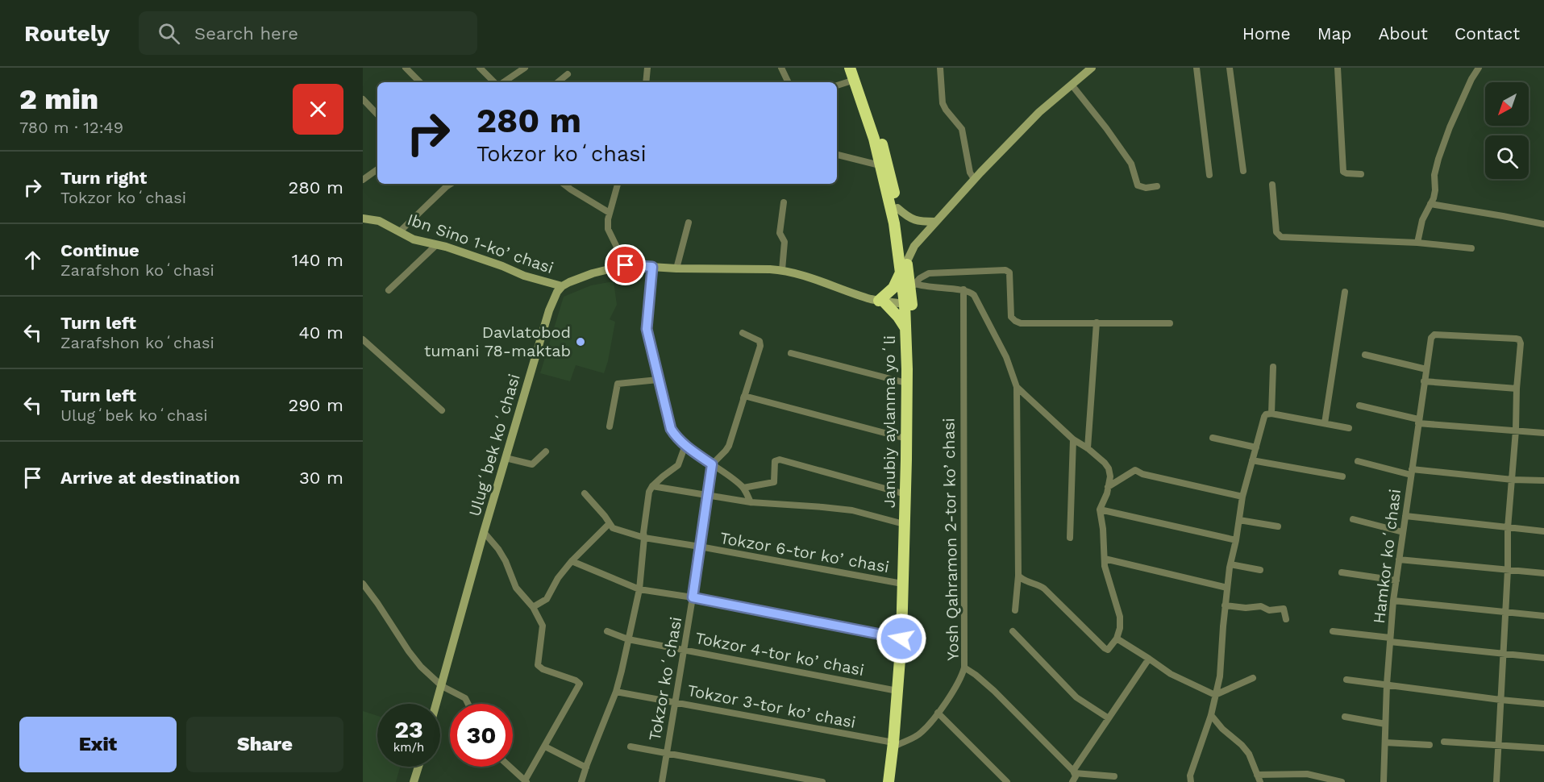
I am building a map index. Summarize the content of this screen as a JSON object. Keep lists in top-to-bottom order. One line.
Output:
{"streets":{"highway":["Janubiy aylanma yoʻli"],"street":["Ibn Sino 1-koʼchasi","Ulugʻbek koʻchasi","Yosh Qahramon 2-tor koʼchasi","Tokzor 6-tor koʼchasi","Hamkor koʻchasi","Tokzor 4-tor koʼchasi","Tokzor koʻchasi","Tokzor 3-tor koʼchasi"]},"crossings":[["Ibn Sino 1-koʼchasi","Ulugʻbek koʻchasi"],["Janubiy aylanma yoʻli","Tokzor 6-tor koʼchasi"],["Janubiy aylanma yoʻli","Tokzor 4-tor koʼchasi"],["Janubiy aylanma yoʻli","Tokzor 3-tor koʼchasi"],["Tokzor 6-tor koʼchasi","Tokzor koʻchasi"],["Tokzor 4-tor koʼchasi","Tokzor koʻchasi"],["Tokzor koʻchasi","Tokzor 3-tor koʼchasi"]],"places":["Davlatobod tumani 78-maktab"],"north":"bottom left","page":{"header":"Routely","search":"Search here","nav":["Home","Map","About","Contact"],"heading":["2 min","780 m · 12:49"],"turn":["280 m","Tokzor koʻchasi"],"list":[{"name":"Turn right","note":"Tokzor koʻchasi","value":"280 m"},{"name":"Continue","note":"Zarafshon koʻchasi","value":"140 m"},{"name":"Turn left","note":"Zarafshon koʻchasi","value":"40 m"},{"name":"Turn left","note":"Ulugʻbek koʻchasi","value":"290 m"},{"name":"Arrive at destination","value":"30 m"}],"speed":"23 km/h","limit":"30","buttons":["Exit","Share"]}}
